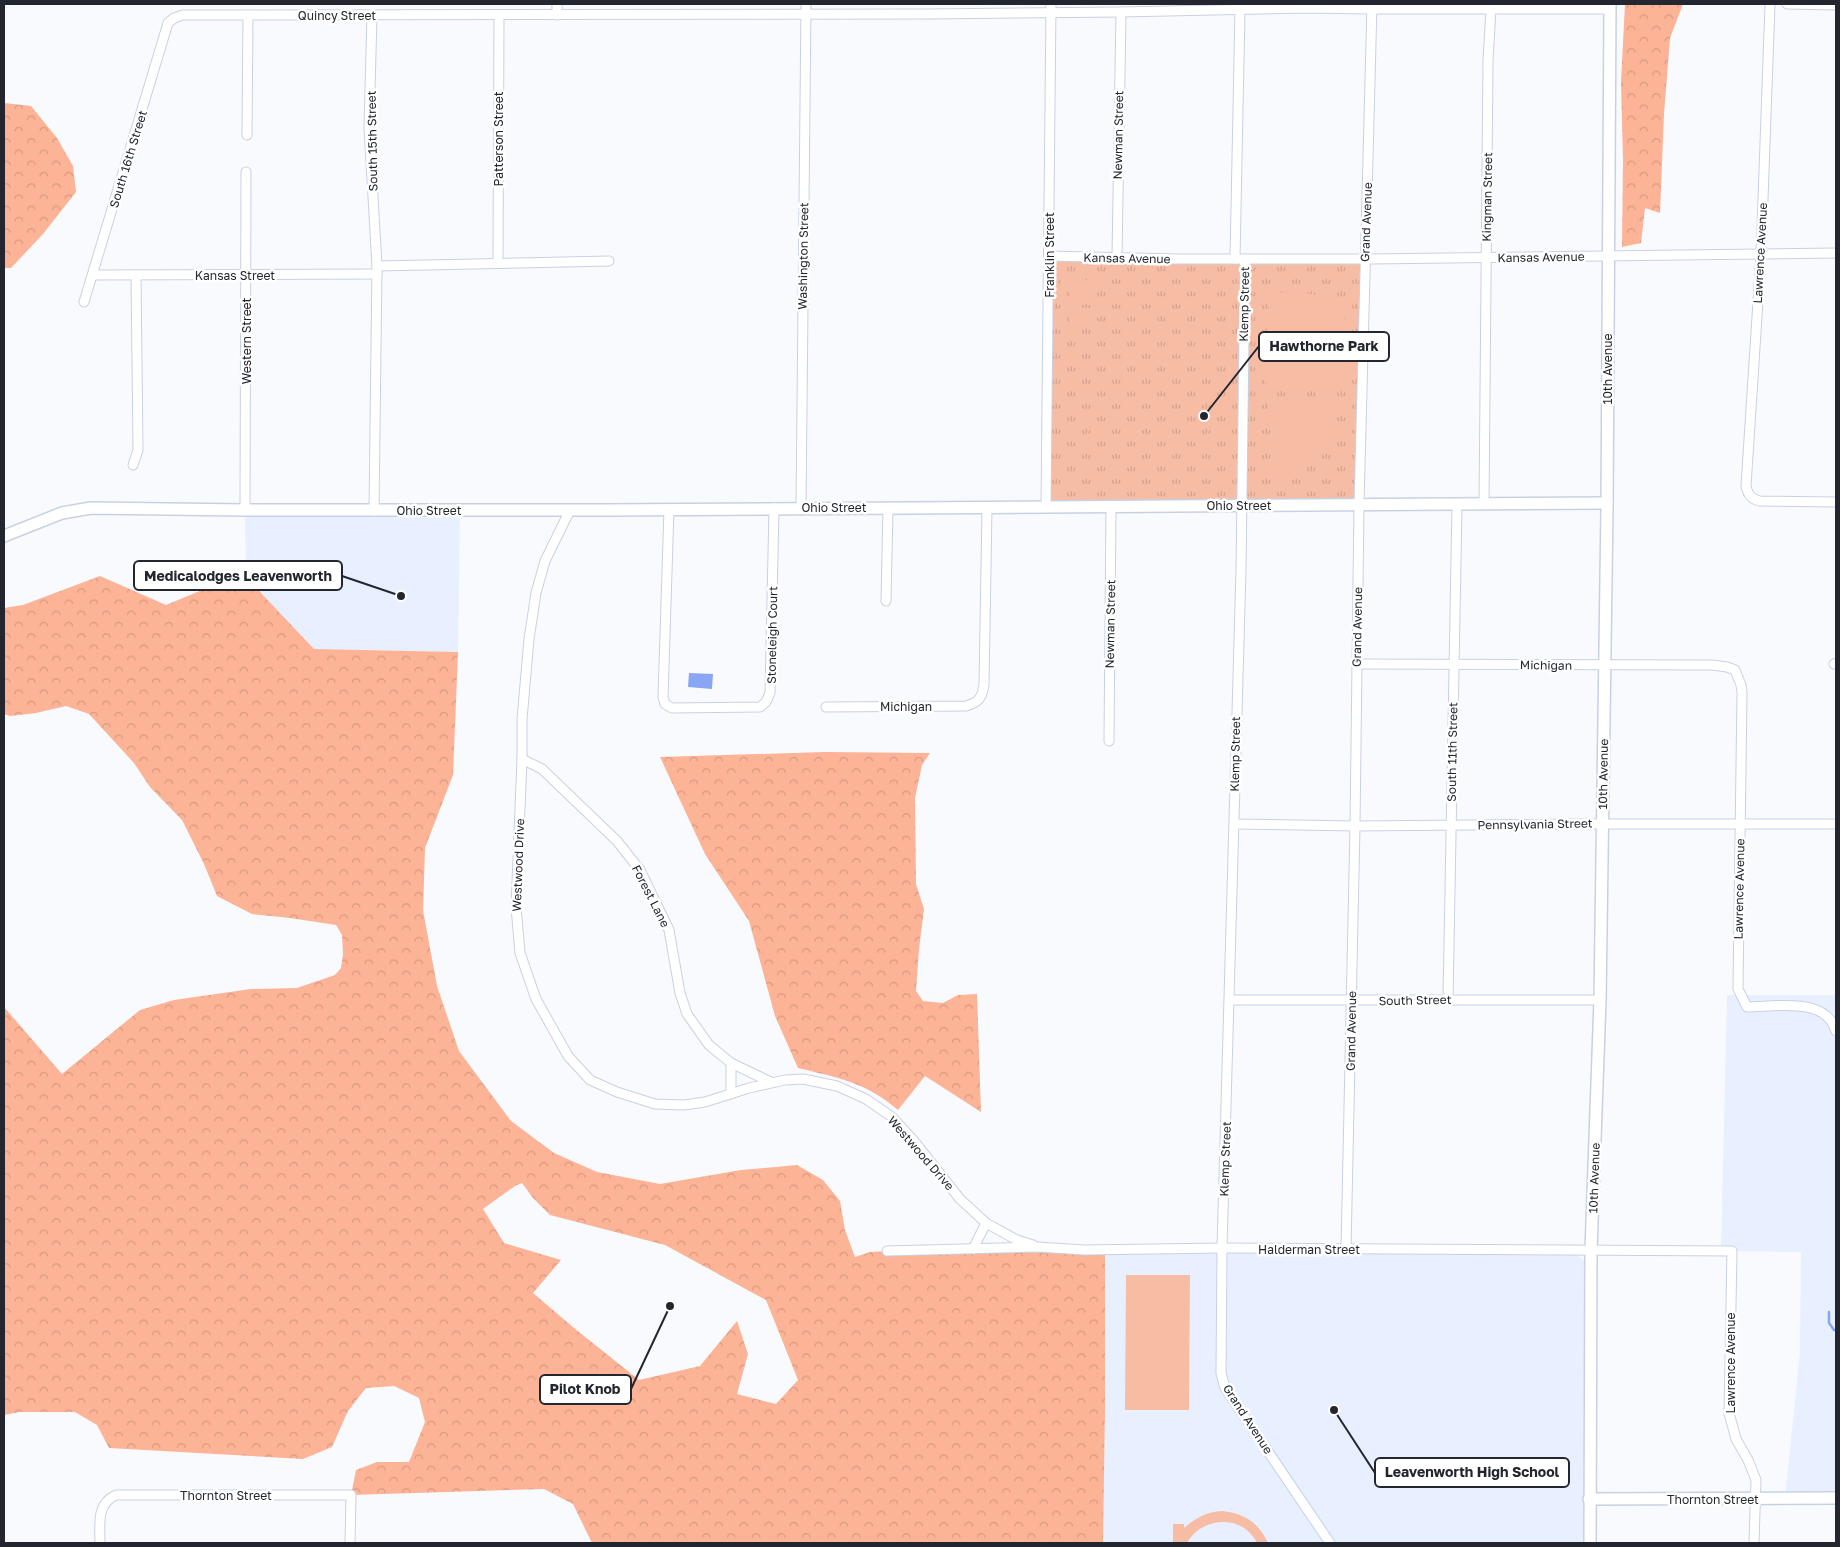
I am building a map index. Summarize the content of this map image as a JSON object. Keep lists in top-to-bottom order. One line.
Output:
{"streets":{"street":["Quincy Street","Newman Street","Patterson Street","South 15th Street","South 16th Street","Kingman Street","Grand Avenue","Lawrence Avenue","Franklin Street","Washington Street","Kansas Avenue","Kansas Street","Klemp Street","Western Street","10th Avenue","Ohio Street","Stoneleigh Court","Michigan","South 11th Street","Pennsylvania Street","Westwood Drive","Forest Lane","South Street","Halderman Street","Thornton Street"]},"crossings":[["Quincy Street","Newman Street"],["Quincy Street","Patterson Street"],["Quincy Street","South 15th Street"],["Quincy Street","South 16th Street"],["Quincy Street","Kingman Street"],["Quincy Street","Grand Avenue"],["Quincy Street","Franklin Street"],["Quincy Street","Washington Street"],["Quincy Street","Klemp Street"],["Quincy Street","10th Avenue"],["Newman Street","Kansas Avenue"],["Newman Street","Ohio Street"],["Patterson Street","Kansas Street"],["South 15th Street","Kansas Street"],["South 15th Street","Ohio Street"],["South 16th Street","Kansas Street"],["Kingman Street","Kansas Avenue"],["Kingman Street","Ohio Street"],["Grand Avenue","Kansas Avenue"],["Grand Avenue","Klemp Street"],["Grand Avenue","Ohio Street"],["Grand Avenue","Michigan"],["Grand Avenue","Pennsylvania Street"],["Grand Avenue","South Street"],["Grand Avenue","Halderman Street"],["Lawrence Avenue","Kansas Avenue"],["Lawrence Avenue","Michigan"],["Lawrence Avenue","Pennsylvania Street"],["Lawrence Avenue","Halderman Street"],["Lawrence Avenue","Thornton Street"],["Franklin Street","Kansas Avenue"],["Franklin Street","Ohio Street"],["Washington Street","Ohio Street"],["Kansas Avenue","Klemp Street"],["Kansas Avenue","10th Avenue"],["Kansas Street","Western Street"],["Klemp Street","Ohio Street"],["Klemp Street","Pennsylvania Street"],["Klemp Street","South Street"],["Klemp Street","Halderman Street"],["Western Street","Ohio Street"],["10th Avenue","Ohio Street"],["10th Avenue","Michigan"],["10th Avenue","Pennsylvania Street"],["10th Avenue","South Street"],["10th Avenue","Halderman Street"],["10th Avenue","Thornton Street"],["Ohio Street","Stoneleigh Court"],["Ohio Street","Michigan"],["Ohio Street","South 11th Street"],["Ohio Street","Westwood Drive"],["Michigan","South 11th Street"],["South 11th Street","Pennsylvania Street"],["South 11th Street","South Street"],["Westwood Drive","Forest Lane"],["Westwood Drive","Halderman Street"]],"places":["Hawthorne Park","Medicalodges Leavenworth","Pilot Knob","Leavenworth High School"]}
